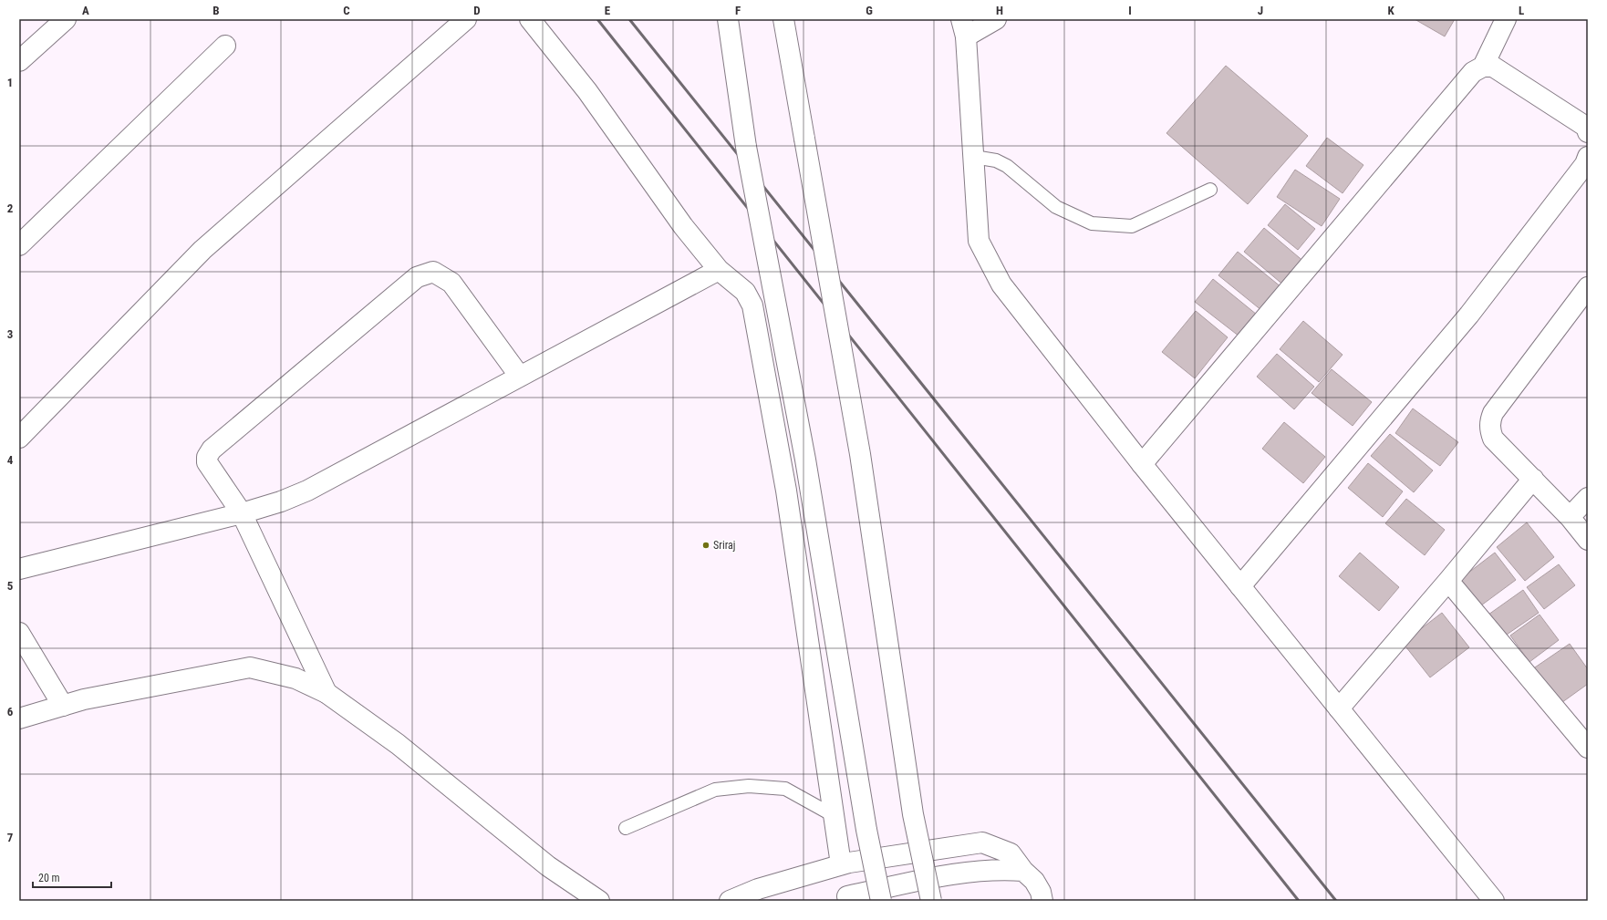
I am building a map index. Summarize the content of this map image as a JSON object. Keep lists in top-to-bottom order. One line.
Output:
{"places":["Sriraj"],"scale_bar":"20 m","grid":{"columns":["A","B","C","D","E","F","G","H","I","J","K","L"],"rows":["1","2","3","4","5","6","7"]}}
